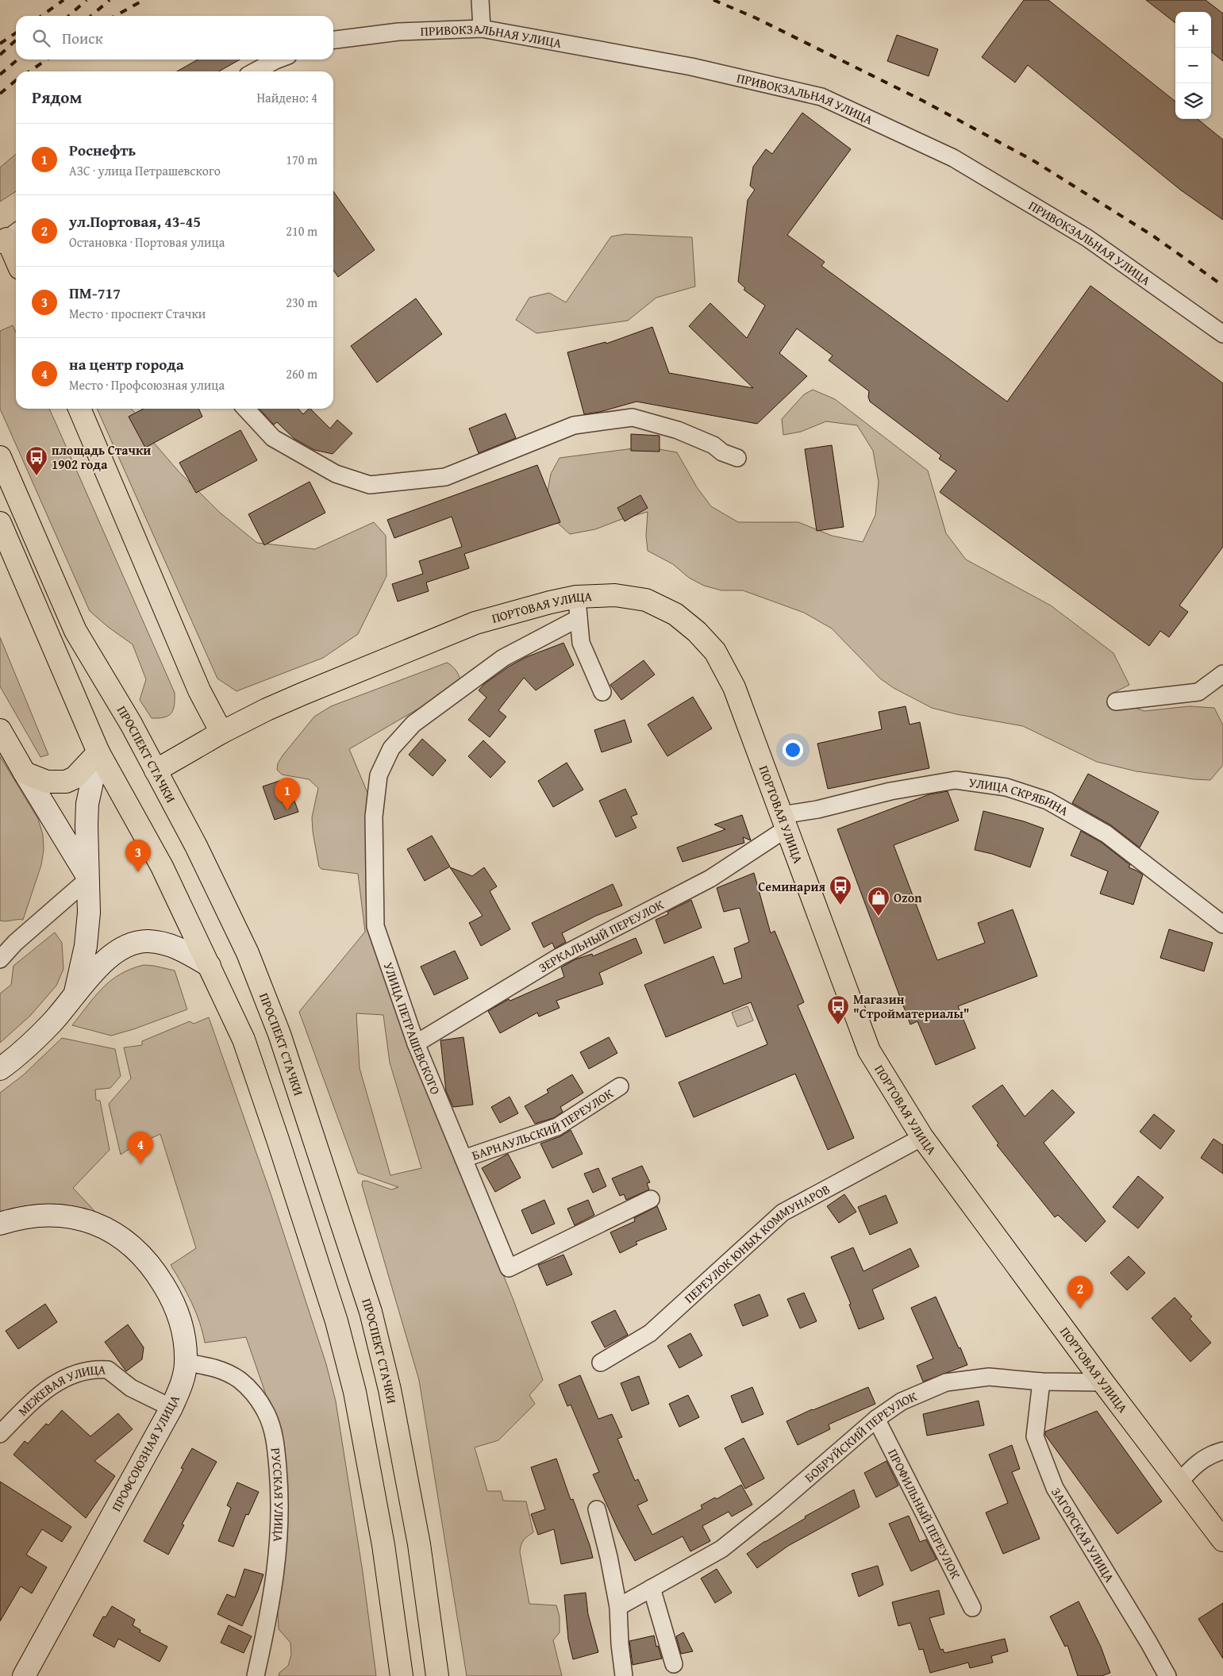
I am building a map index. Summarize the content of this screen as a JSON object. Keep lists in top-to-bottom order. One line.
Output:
{"streets":{"main road":["ПОРТОВАЯ УЛИЦА","ПРОСПЕКТ СТАЧКИ","ПРОФСОЮЗНАЯ УЛИЦА"],"street":["ПРИВОКЗАЛЬНАЯ УЛИЦА","УЛИЦА СКРЯБИНА","ЗЕРКАЛЬНЫЙ ПЕРЕУЛОК","УЛИЦА ПЕТРАШЕВСКОГО","БАРНАУЛЬСКИЙ ПЕРЕУЛОК","ПЕРЕУЛОК ЮНЫХ КОММУНАРОВ","МЕЖЕВАЯ УЛИЦА","БОБРУЙСКИЙ ПЕРЕУЛОК","РУССКАЯ УЛИЦА","ПРОФИЛЬНЫЙ ПЕРЕУЛОК","ЗАГОРСКАЯ УЛИЦА"]},"crossings":[["ПОРТОВАЯ УЛИЦА","ПРОСПЕКТ СТАЧКИ"],["ПОРТОВАЯ УЛИЦА","УЛИЦА СКРЯБИНА"],["ПОРТОВАЯ УЛИЦА","ЗЕРКАЛЬНЫЙ ПЕРЕУЛОК"],["ПОРТОВАЯ УЛИЦА","ПЕРЕУЛОК ЮНЫХ КОММУНАРОВ"],["ПОРТОВАЯ УЛИЦА","БОБРУЙСКИЙ ПЕРЕУЛОК"],["УЛИЦА СКРЯБИНА","ЗЕРКАЛЬНЫЙ ПЕРЕУЛОК"],["ЗЕРКАЛЬНЫЙ ПЕРЕУЛОК","УЛИЦА ПЕТРАШЕВСКОГО"],["УЛИЦА ПЕТРАШЕВСКОГО","БАРНАУЛЬСКИЙ ПЕРЕУЛОК"],["МЕЖЕВАЯ УЛИЦА","ПРОФСОЮЗНАЯ УЛИЦА"],["БОБРУЙСКИЙ ПЕРЕУЛОК","ПРОФИЛЬНЫЙ ПЕРЕУЛОК"],["БОБРУЙСКИЙ ПЕРЕУЛОК","ЗАГОРСКАЯ УЛИЦА"],["ПРОФСОЮЗНАЯ УЛИЦА","РУССКАЯ УЛИЦА"]],"places":{"bus stop":["площадь Стачки 1902 года","Семинария","Магазин \"Стройматериалы\""],"shop":["Ozon"]},"page":{"map_buttons":["+","−"],"search":"Поиск","heading":["Рядом","Найдено: 4"],"list":[{"mark":"1","name":"Роснефть","note":"АЗС · улица Петрашевского","value":"170 m"},{"mark":"2","name":"ул.Портовая, 43-45","note":"Остановка · Портовая улица","value":"210 m"},{"mark":"3","name":"ПМ-717","note":"Место · проспект Стачки","value":"230 m"},{"mark":"4","name":"на центр города","note":"Место · Профсоюзная улица","value":"260 m"}],"pins":["1","3","4","2"]}}
